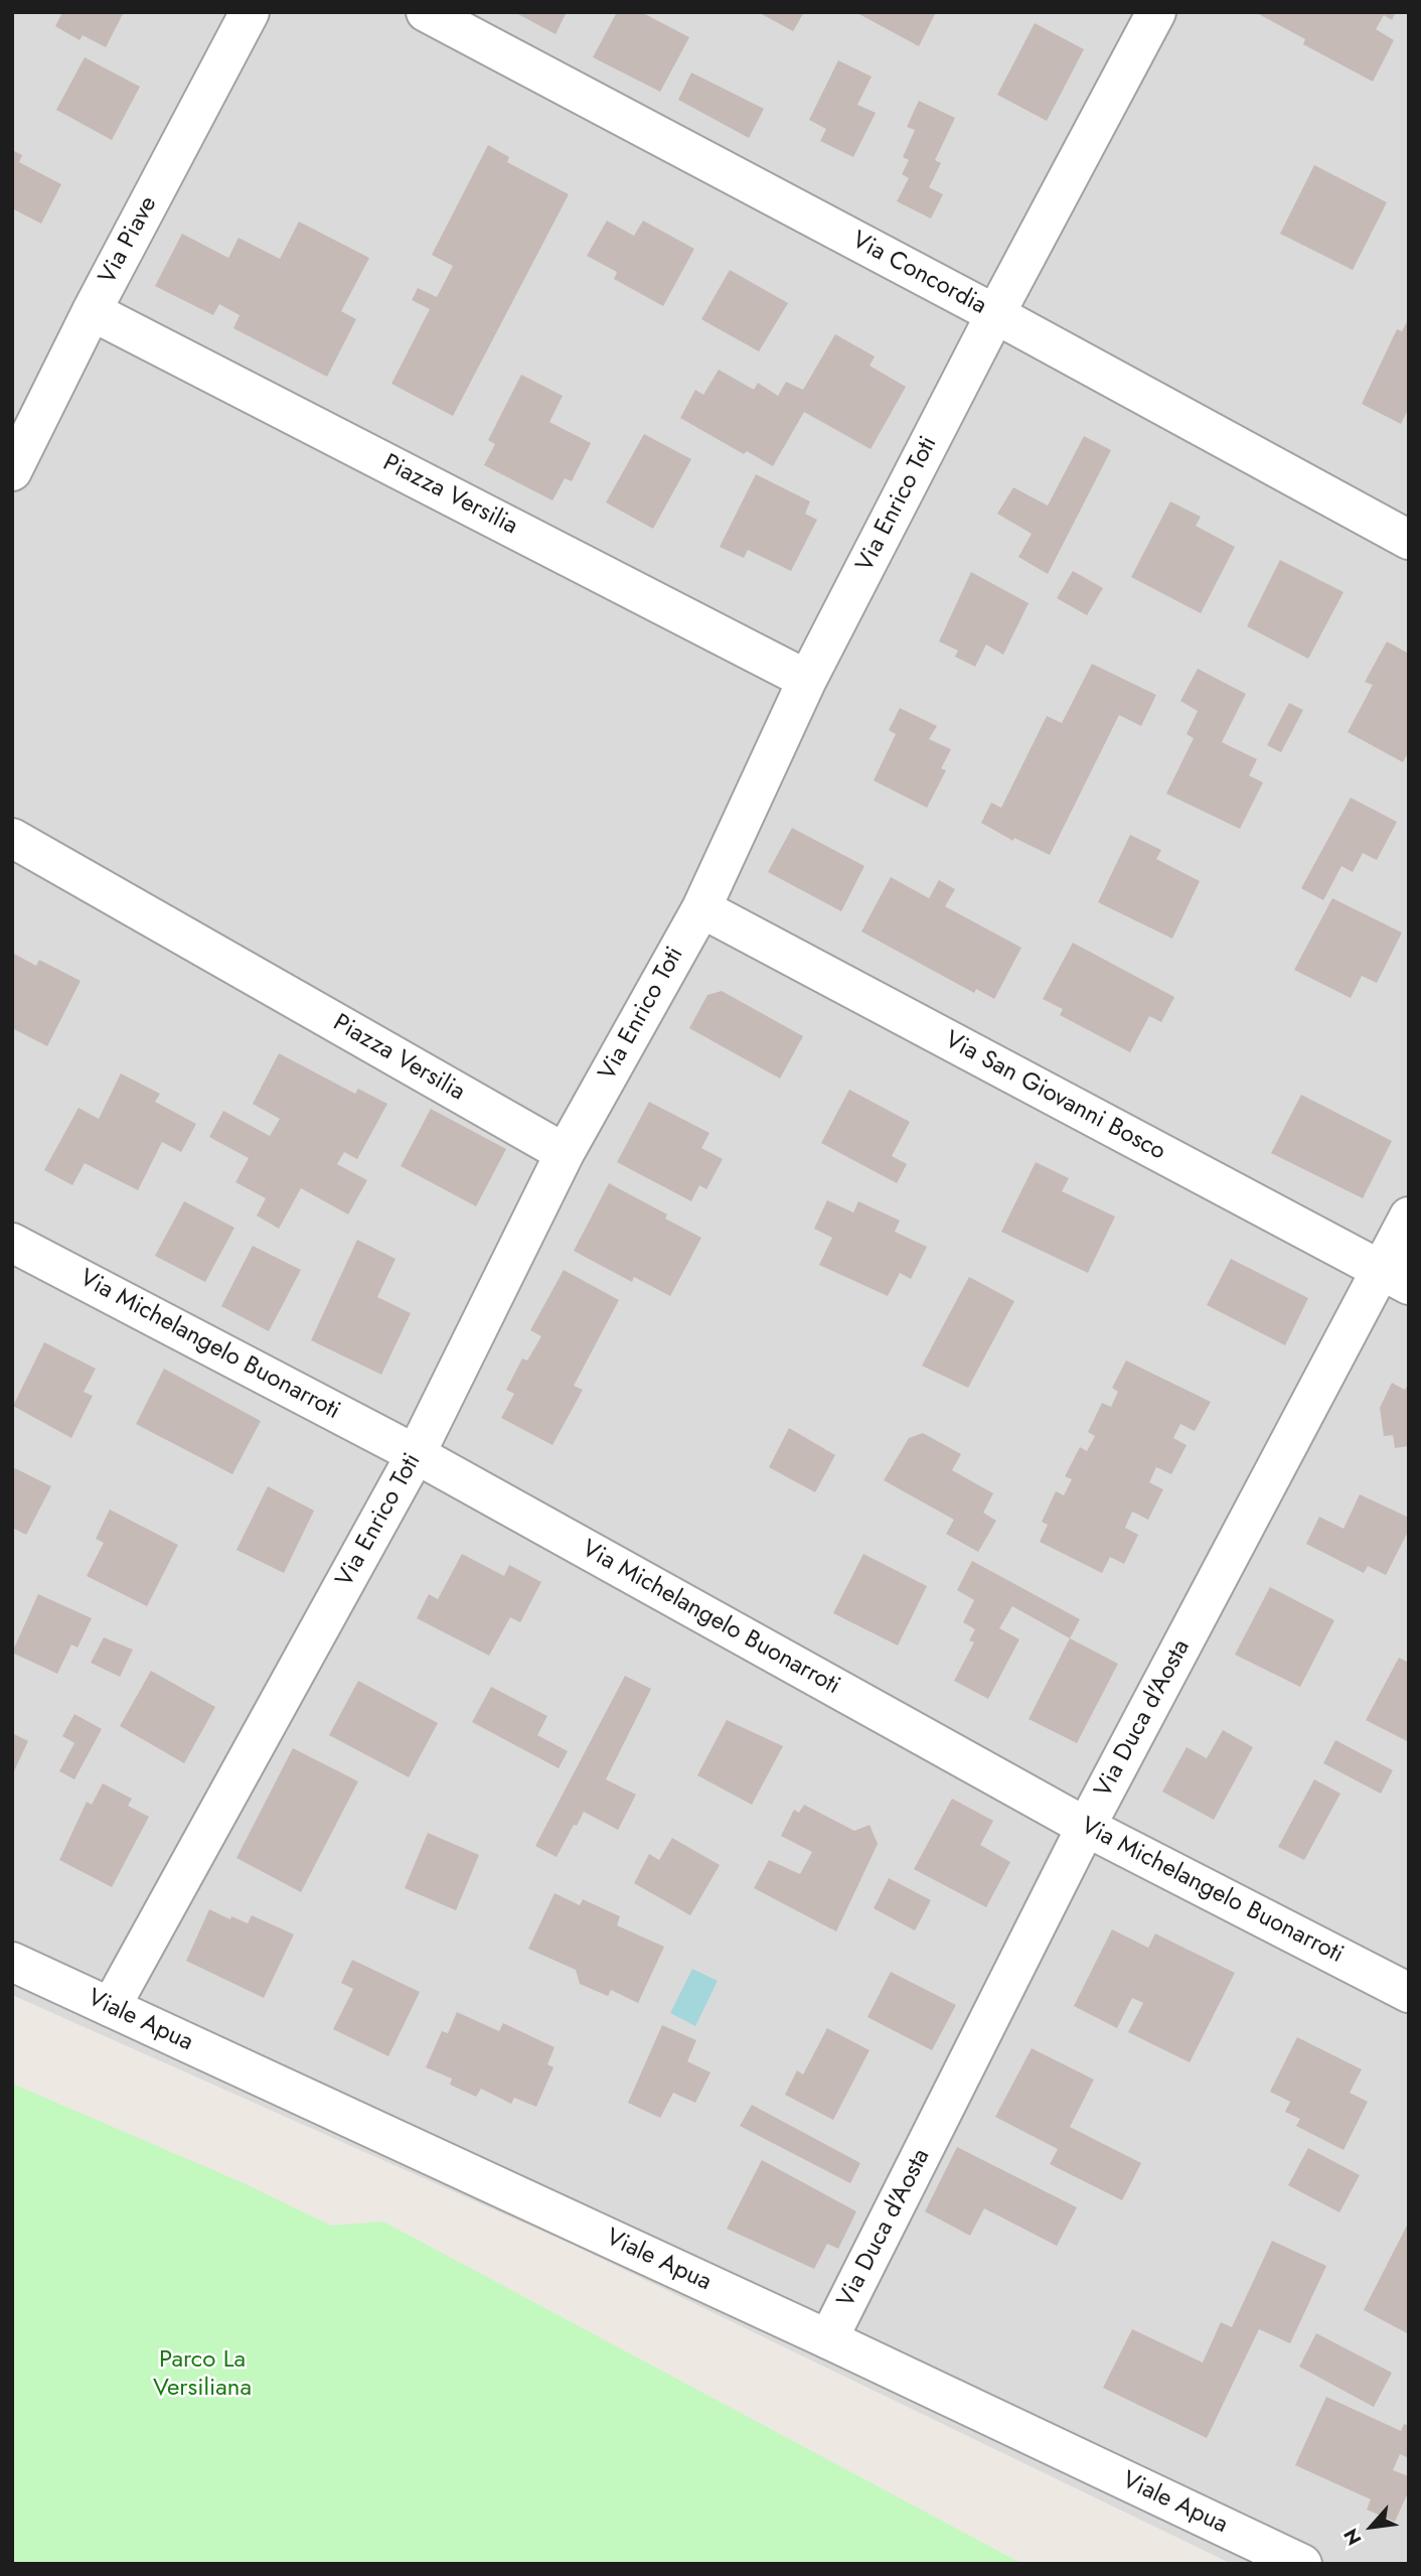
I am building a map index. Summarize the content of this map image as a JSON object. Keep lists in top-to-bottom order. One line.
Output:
{"streets":{"street":["Via Piave","Via Concordia","Piazza Versilia","Via Enrico Toti","Via San Giovanni Bosco","Via Michelangelo Buonarroti","Via Duca d'Aosta","Viale Apua"]},"crossings":[["Via Piave","Piazza Versilia"],["Via Concordia","Via Enrico Toti"],["Piazza Versilia","Via Enrico Toti"],["Via Enrico Toti","Via San Giovanni Bosco"],["Via Enrico Toti","Via Michelangelo Buonarroti"],["Via Enrico Toti","Viale Apua"],["Via San Giovanni Bosco","Via Duca d'Aosta"],["Via Michelangelo Buonarroti","Via Duca d'Aosta"],["Via Duca d'Aosta","Viale Apua"]],"parks":["Parco La Versiliana"],"north":"bottom left"}
